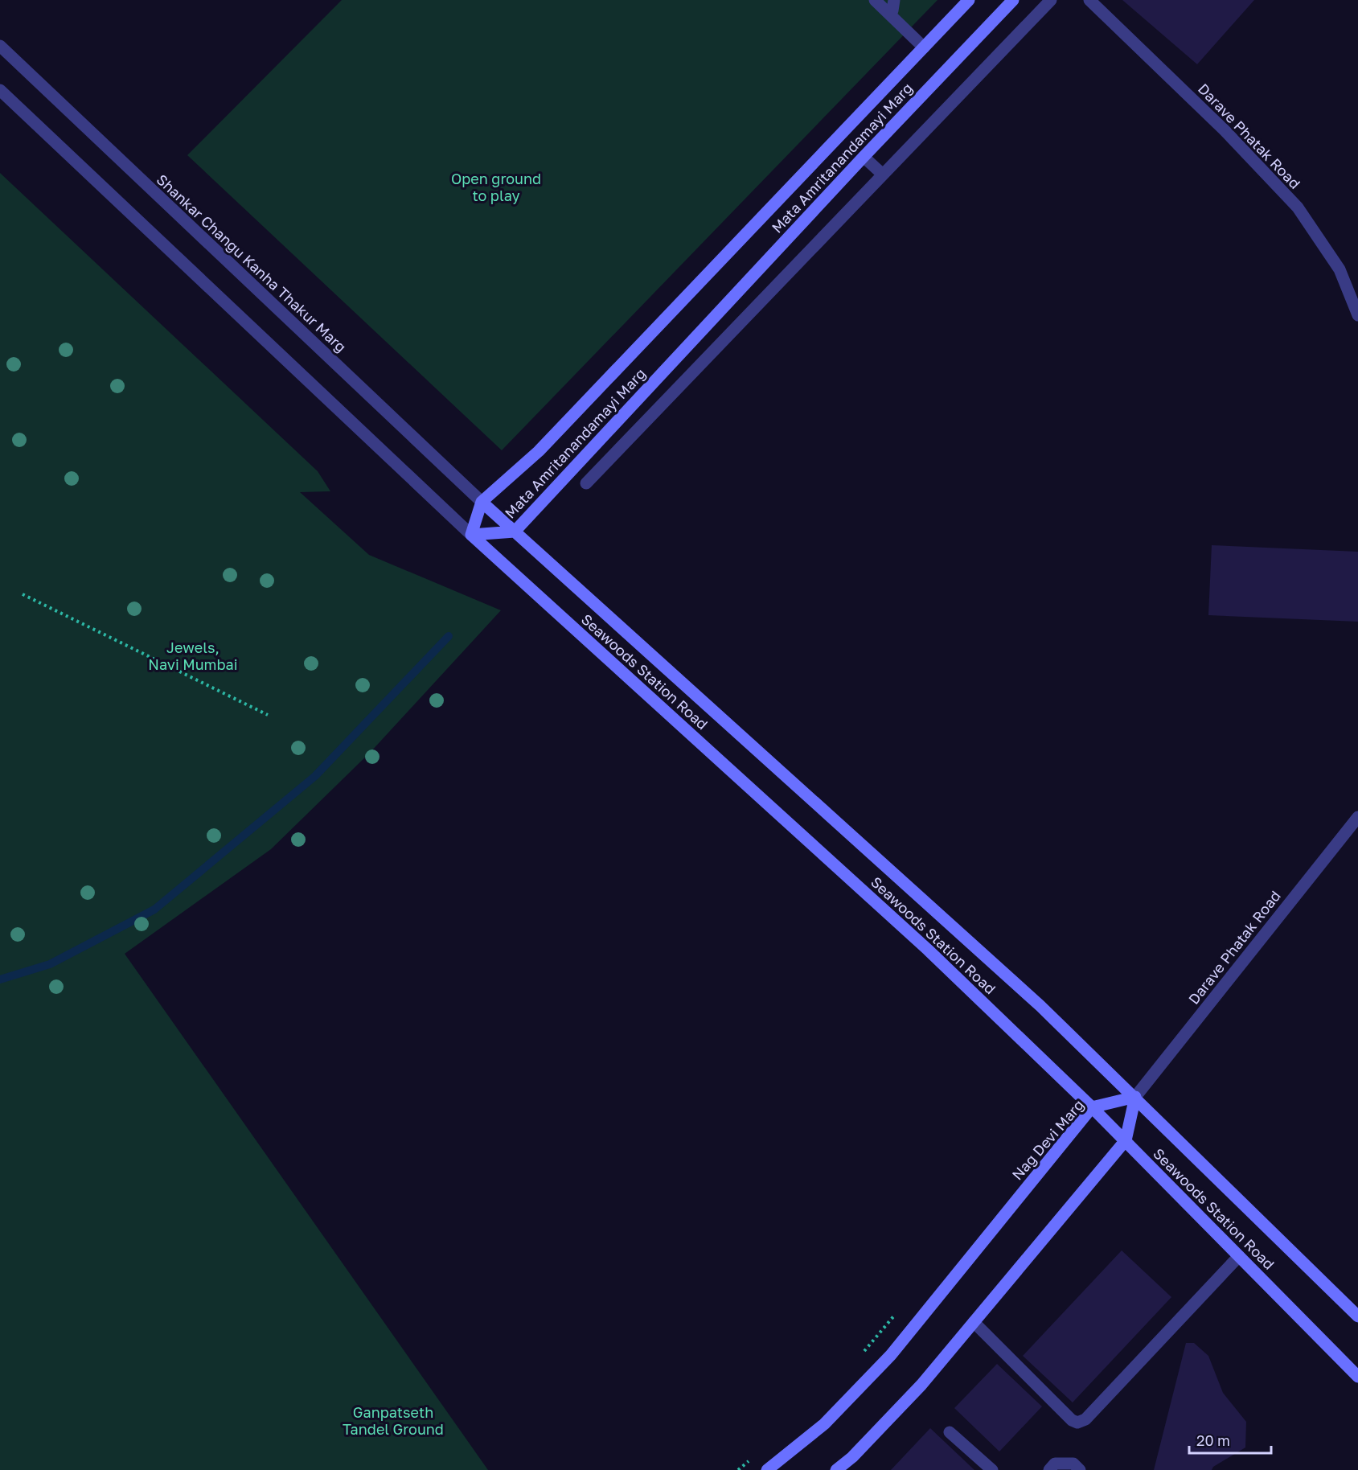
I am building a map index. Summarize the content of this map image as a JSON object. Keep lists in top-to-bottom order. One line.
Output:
{"streets":{"main road":["Mata Amritanandamayi Marg","Seawoods Station Road","Nag Devi Marg"],"street":["Darave Phatak Road","Shankar Changu Kanha Thakur Marg"]},"crossings":[["Darave Phatak Road","Seawoods Station Road"],["Darave Phatak Road","Nag Devi Marg"],["Mata Amritanandamayi Marg","Shankar Changu Kanha Thakur Marg"],["Mata Amritanandamayi Marg","Seawoods Station Road"],["Shankar Changu Kanha Thakur Marg","Seawoods Station Road"],["Seawoods Station Road","Nag Devi Marg"]],"parks":["Open ground to play","Jewels, Navi Mumbai","Ganpatseth Tandel Ground"],"scale_bar":"20 m"}
